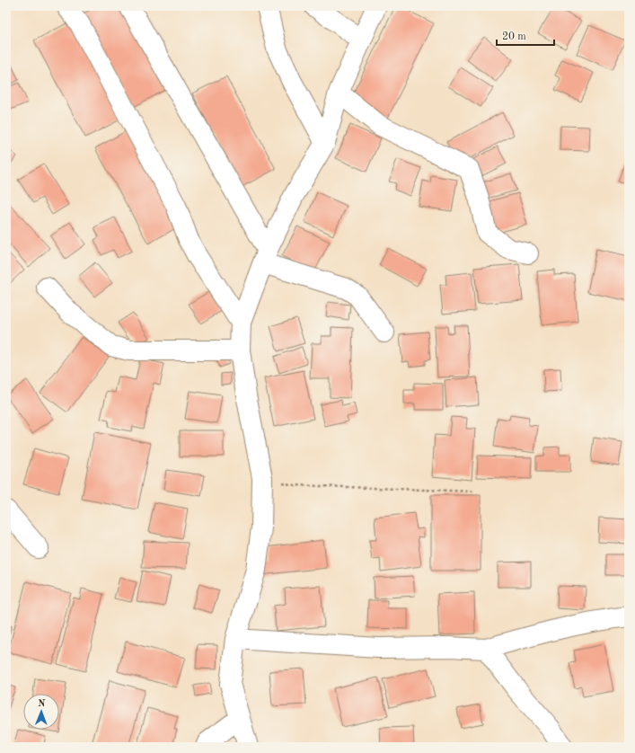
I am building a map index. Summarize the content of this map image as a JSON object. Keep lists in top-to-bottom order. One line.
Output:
{"scale_bar":"20 m","north":"top"}
